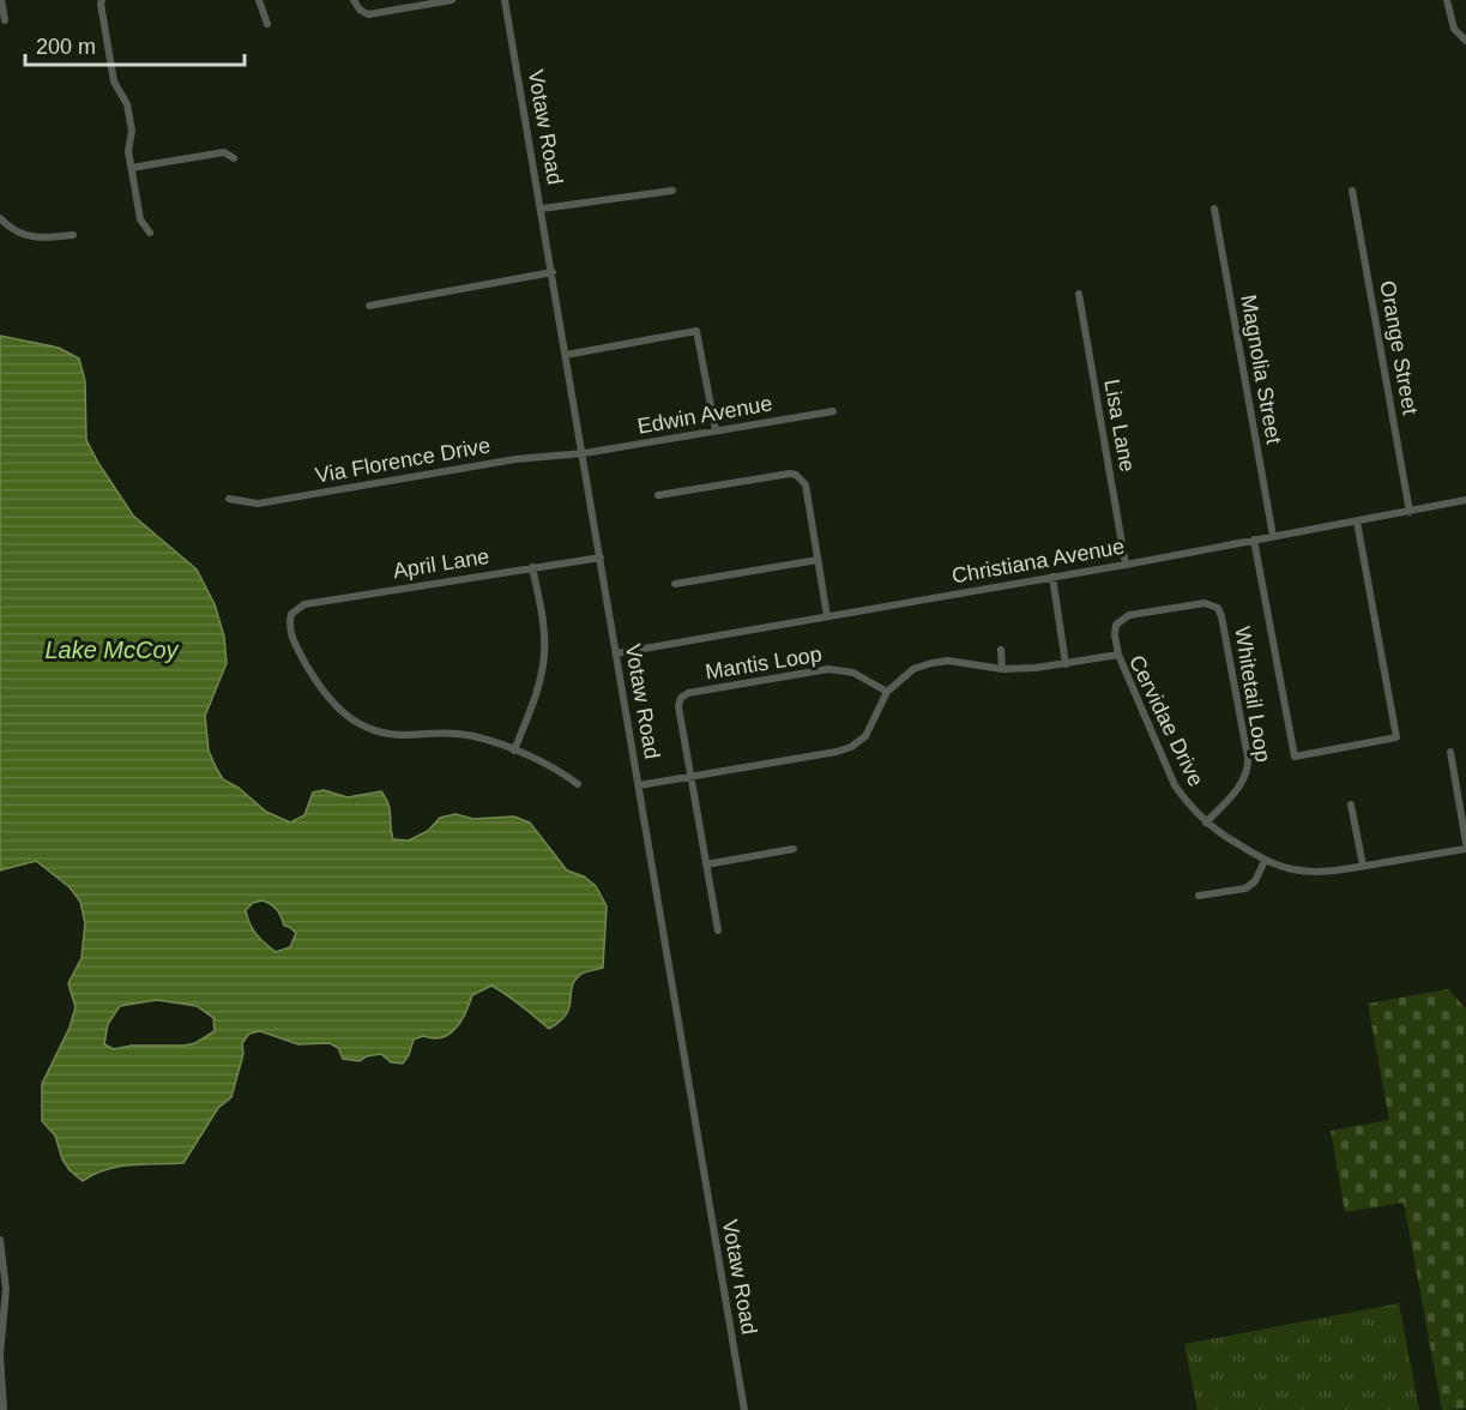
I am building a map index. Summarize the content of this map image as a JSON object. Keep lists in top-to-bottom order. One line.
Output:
{"streets":{"street":["Votaw Road","Orange Street","Magnolia Street","Edwin Avenue","Lisa Lane","Via Florence Drive","Christiana Avenue","April Lane","Mantis Loop","Whitetail Loop","Cervidae Drive"]},"crossings":[["Votaw Road","Edwin Avenue"],["Votaw Road","Via Florence Drive"],["Votaw Road","Christiana Avenue"],["Votaw Road","April Lane"],["Votaw Road","Cervidae Drive"],["Orange Street","Christiana Avenue"],["Magnolia Street","Christiana Avenue"],["Edwin Avenue","Via Florence Drive"],["Lisa Lane","Christiana Avenue"],["Mantis Loop","Cervidae Drive"],["Whitetail Loop","Cervidae Drive"]],"water":["Lake McCoy"],"scale_bar":"200 m"}
